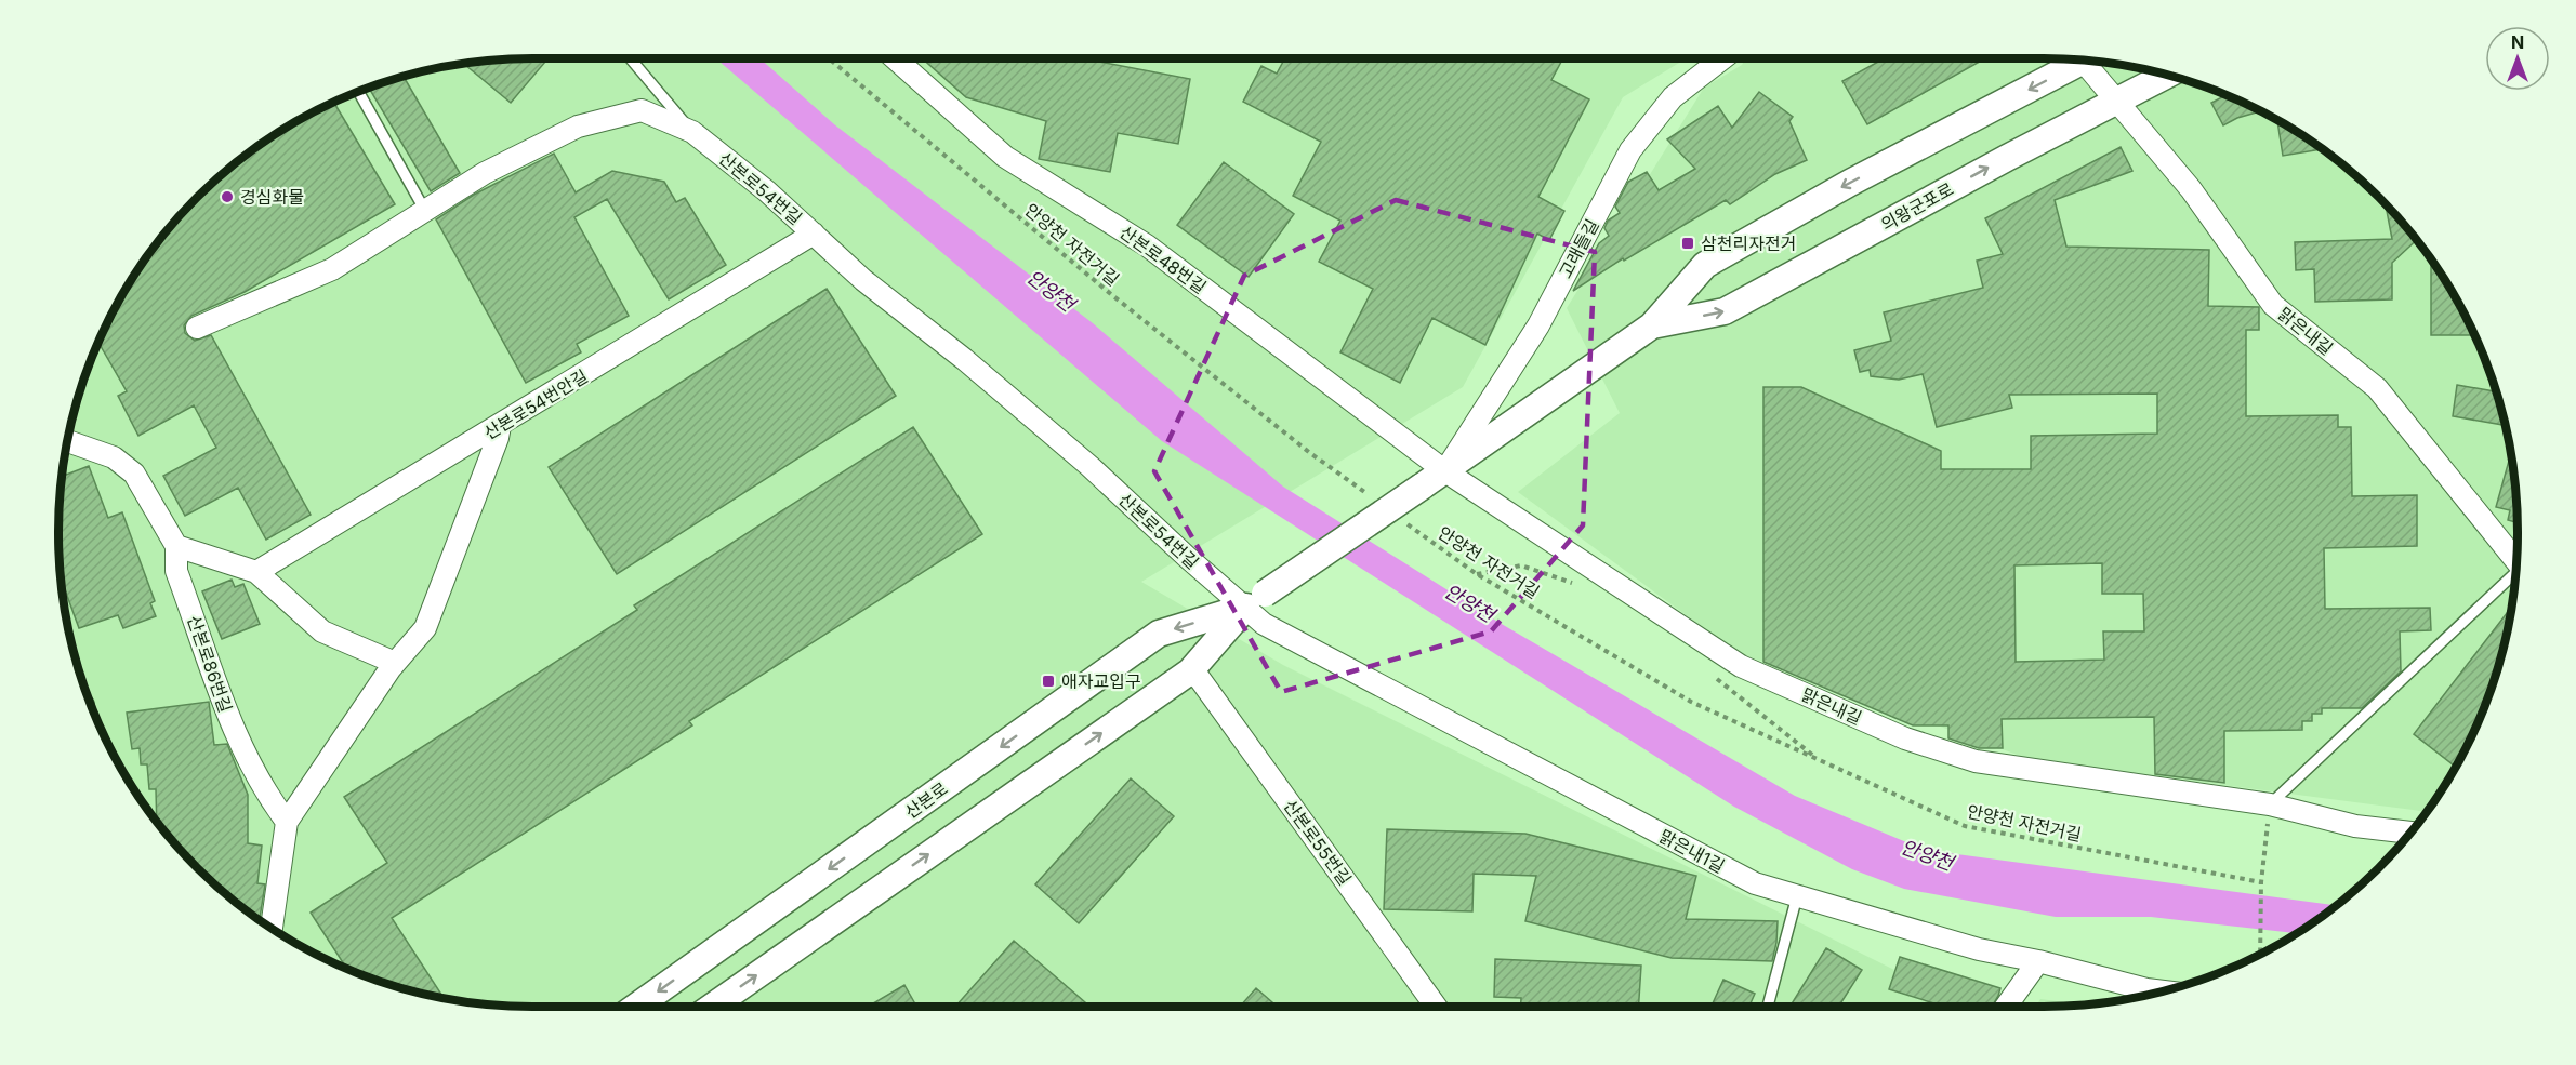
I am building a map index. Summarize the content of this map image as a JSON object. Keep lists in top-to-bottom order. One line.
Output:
{"streets":{"street":["산본로54번길","의왕군포로","고래들길","산본로48번길","맑은내길","산본로54번안길","산본로86번길","산본로","산본로55번길","맑은내1길"],"path":["안양천 자전거길"]},"crossings":[["산본로54번길","의왕군포로"],["산본로54번길","산본로54번안길"],["산본로54번길","산본로"],["산본로54번길","맑은내1길"],["의왕군포로","고래들길"],["의왕군포로","산본로48번길"],["의왕군포로","맑은내길"],["의왕군포로","산본로"],["의왕군포로","맑은내1길"],["고래들길","산본로48번길"],["고래들길","맑은내길"],["산본로48번길","맑은내길"],["산본로","맑은내1길"]],"water":["안양천"],"places":{"other":["경심화물"],"transit":["삼천리자전거","애자교입구"]},"north":"top"}
